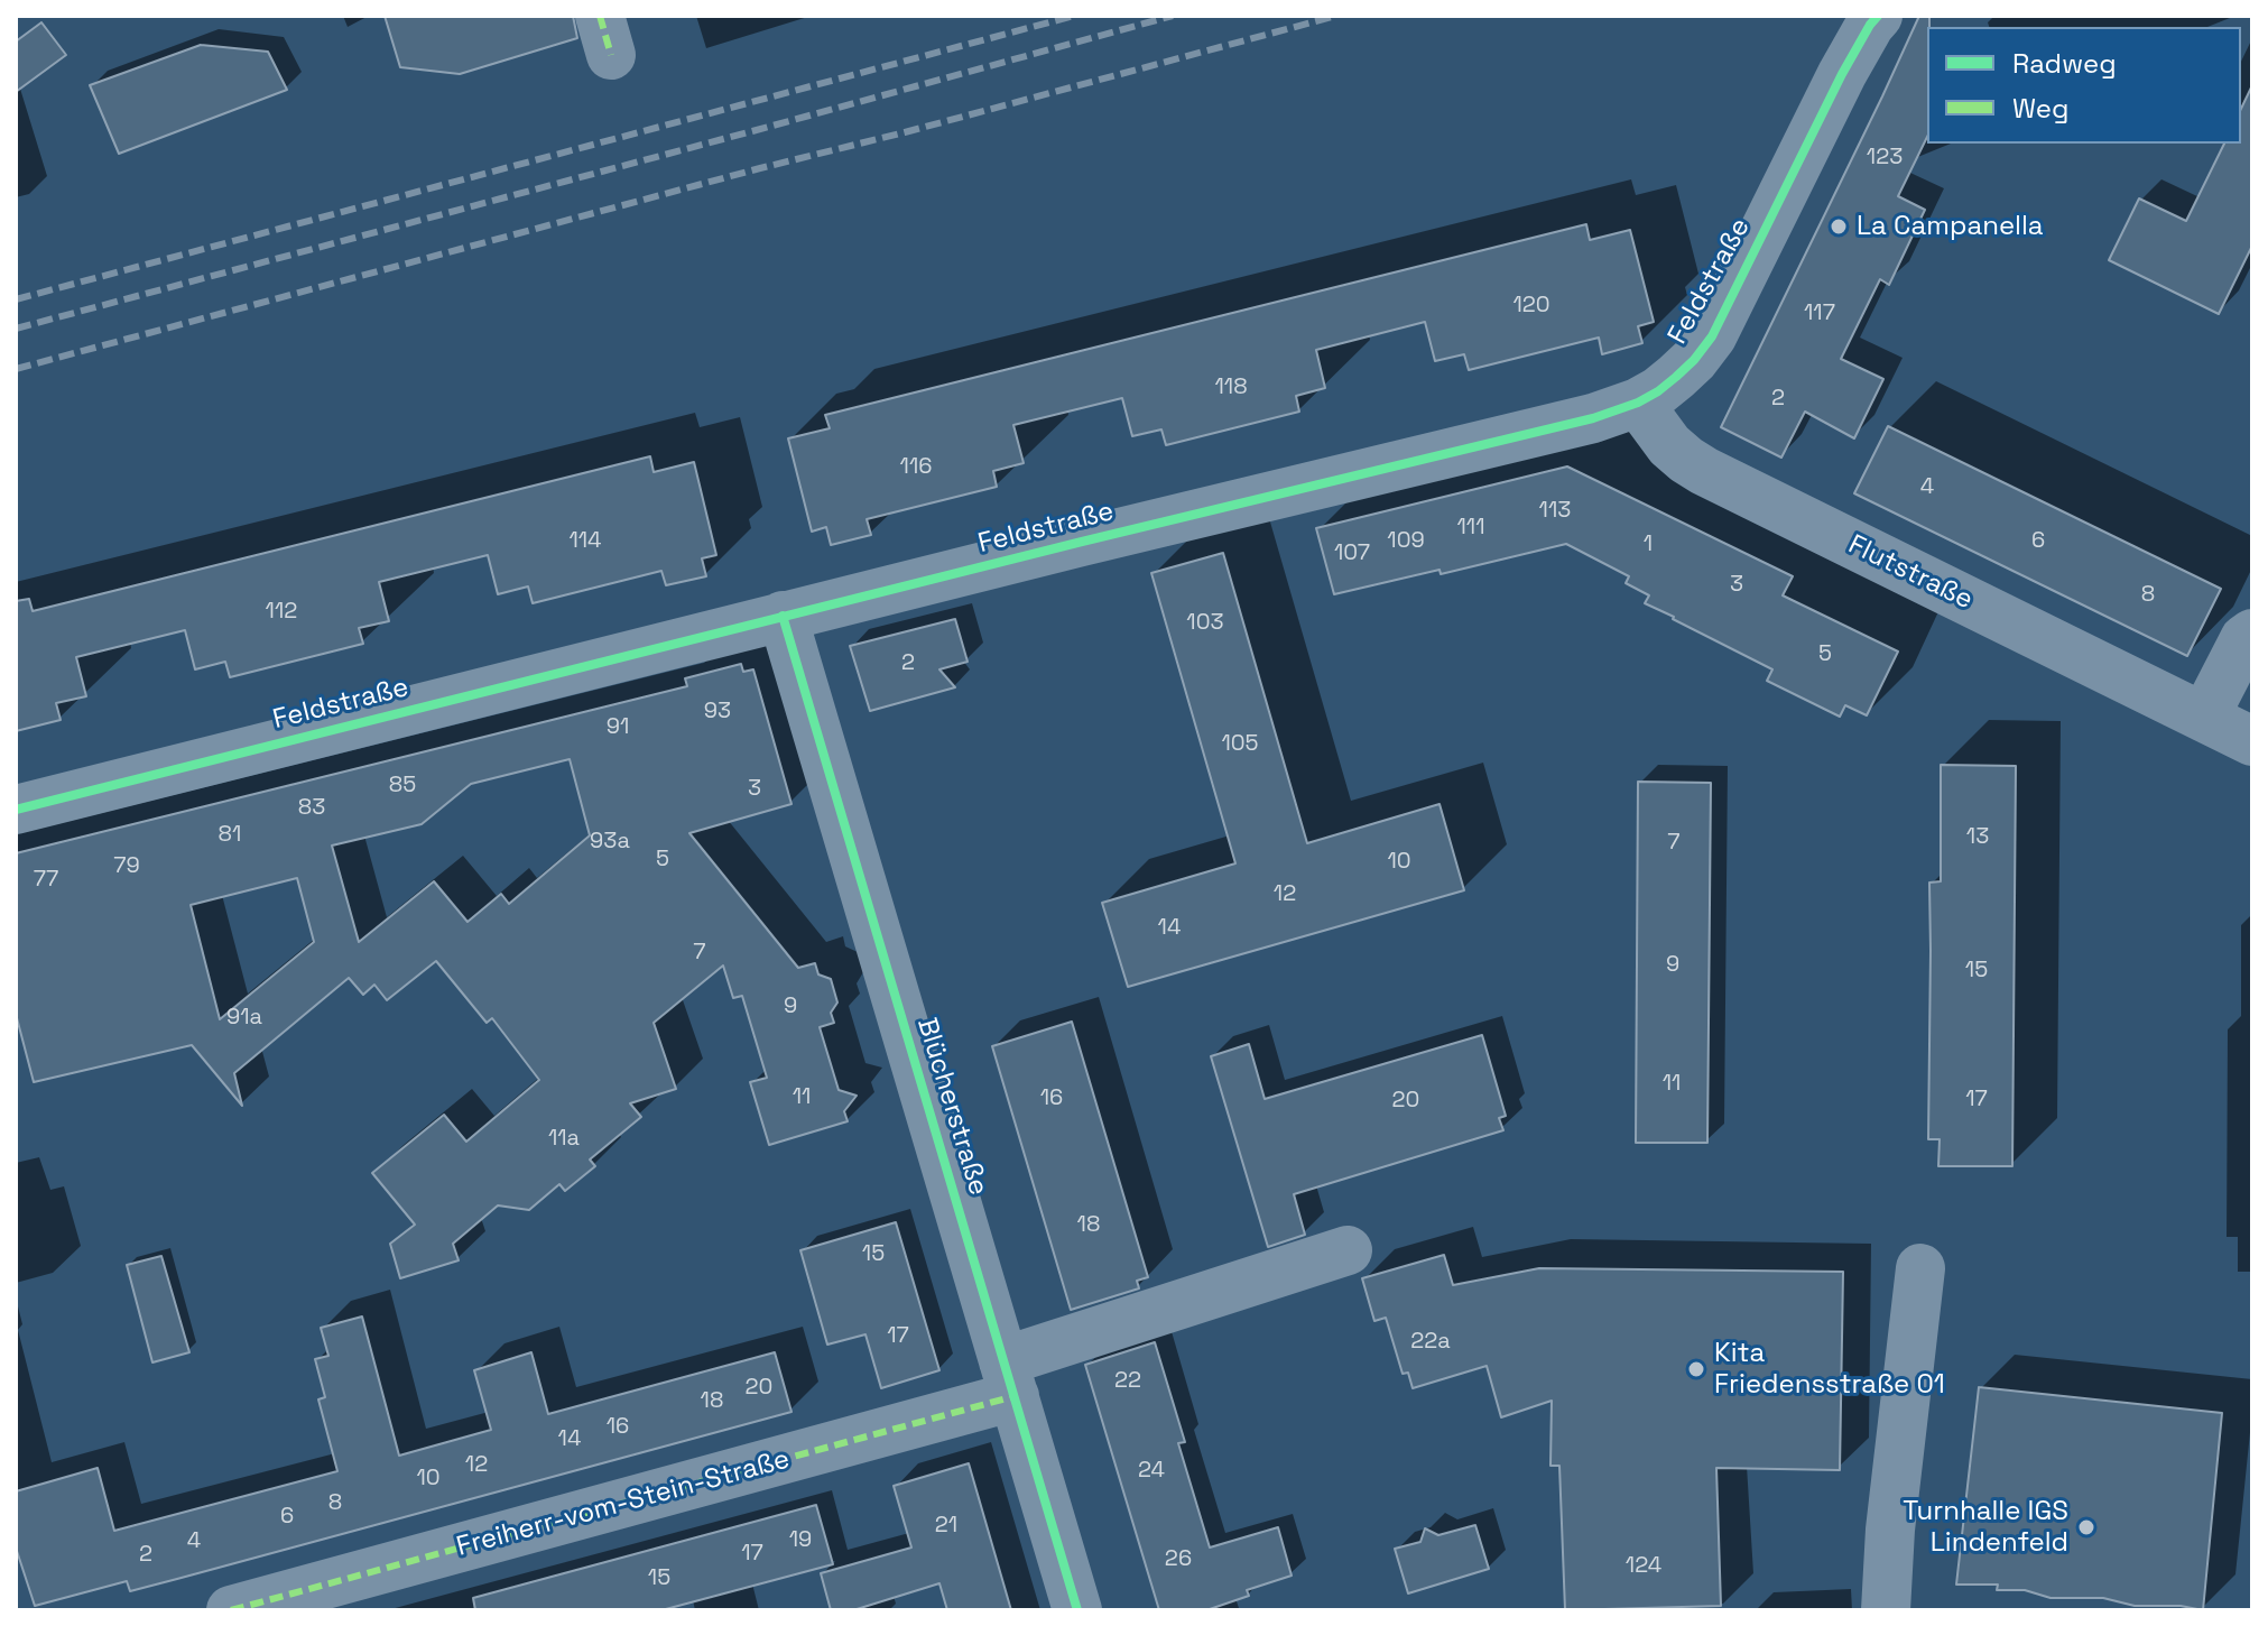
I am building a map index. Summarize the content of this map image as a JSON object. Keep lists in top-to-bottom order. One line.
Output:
{"streets":{"street":["Feldstraße","Flutstraße","Blücherstraße","Freiherr-vom-Stein-Straße"]},"crossings":[["Feldstraße","Flutstraße"],["Feldstraße","Blücherstraße"],["Blücherstraße","Freiherr-vom-Stein-Straße"]],"places":["La Campanella","Kita Friedensstraße 01","Turnhalle IGS Lindenfeld"],"house_numbers":["123","120","117","118","2","116","4","113","111","114","109","6","1","107","3","8","112","103","5","2","93","91","105","85","3","83","81","13","93a","7","5","10","79","77","12","14","7","9","15","9","91a","11","11","16","17","20","11a","18","15","17","22a","22","20","18","16","14","12","24","10","8","6","21","19","4","17","2","26","124","15"],"legend":["Radweg","Weg"]}
